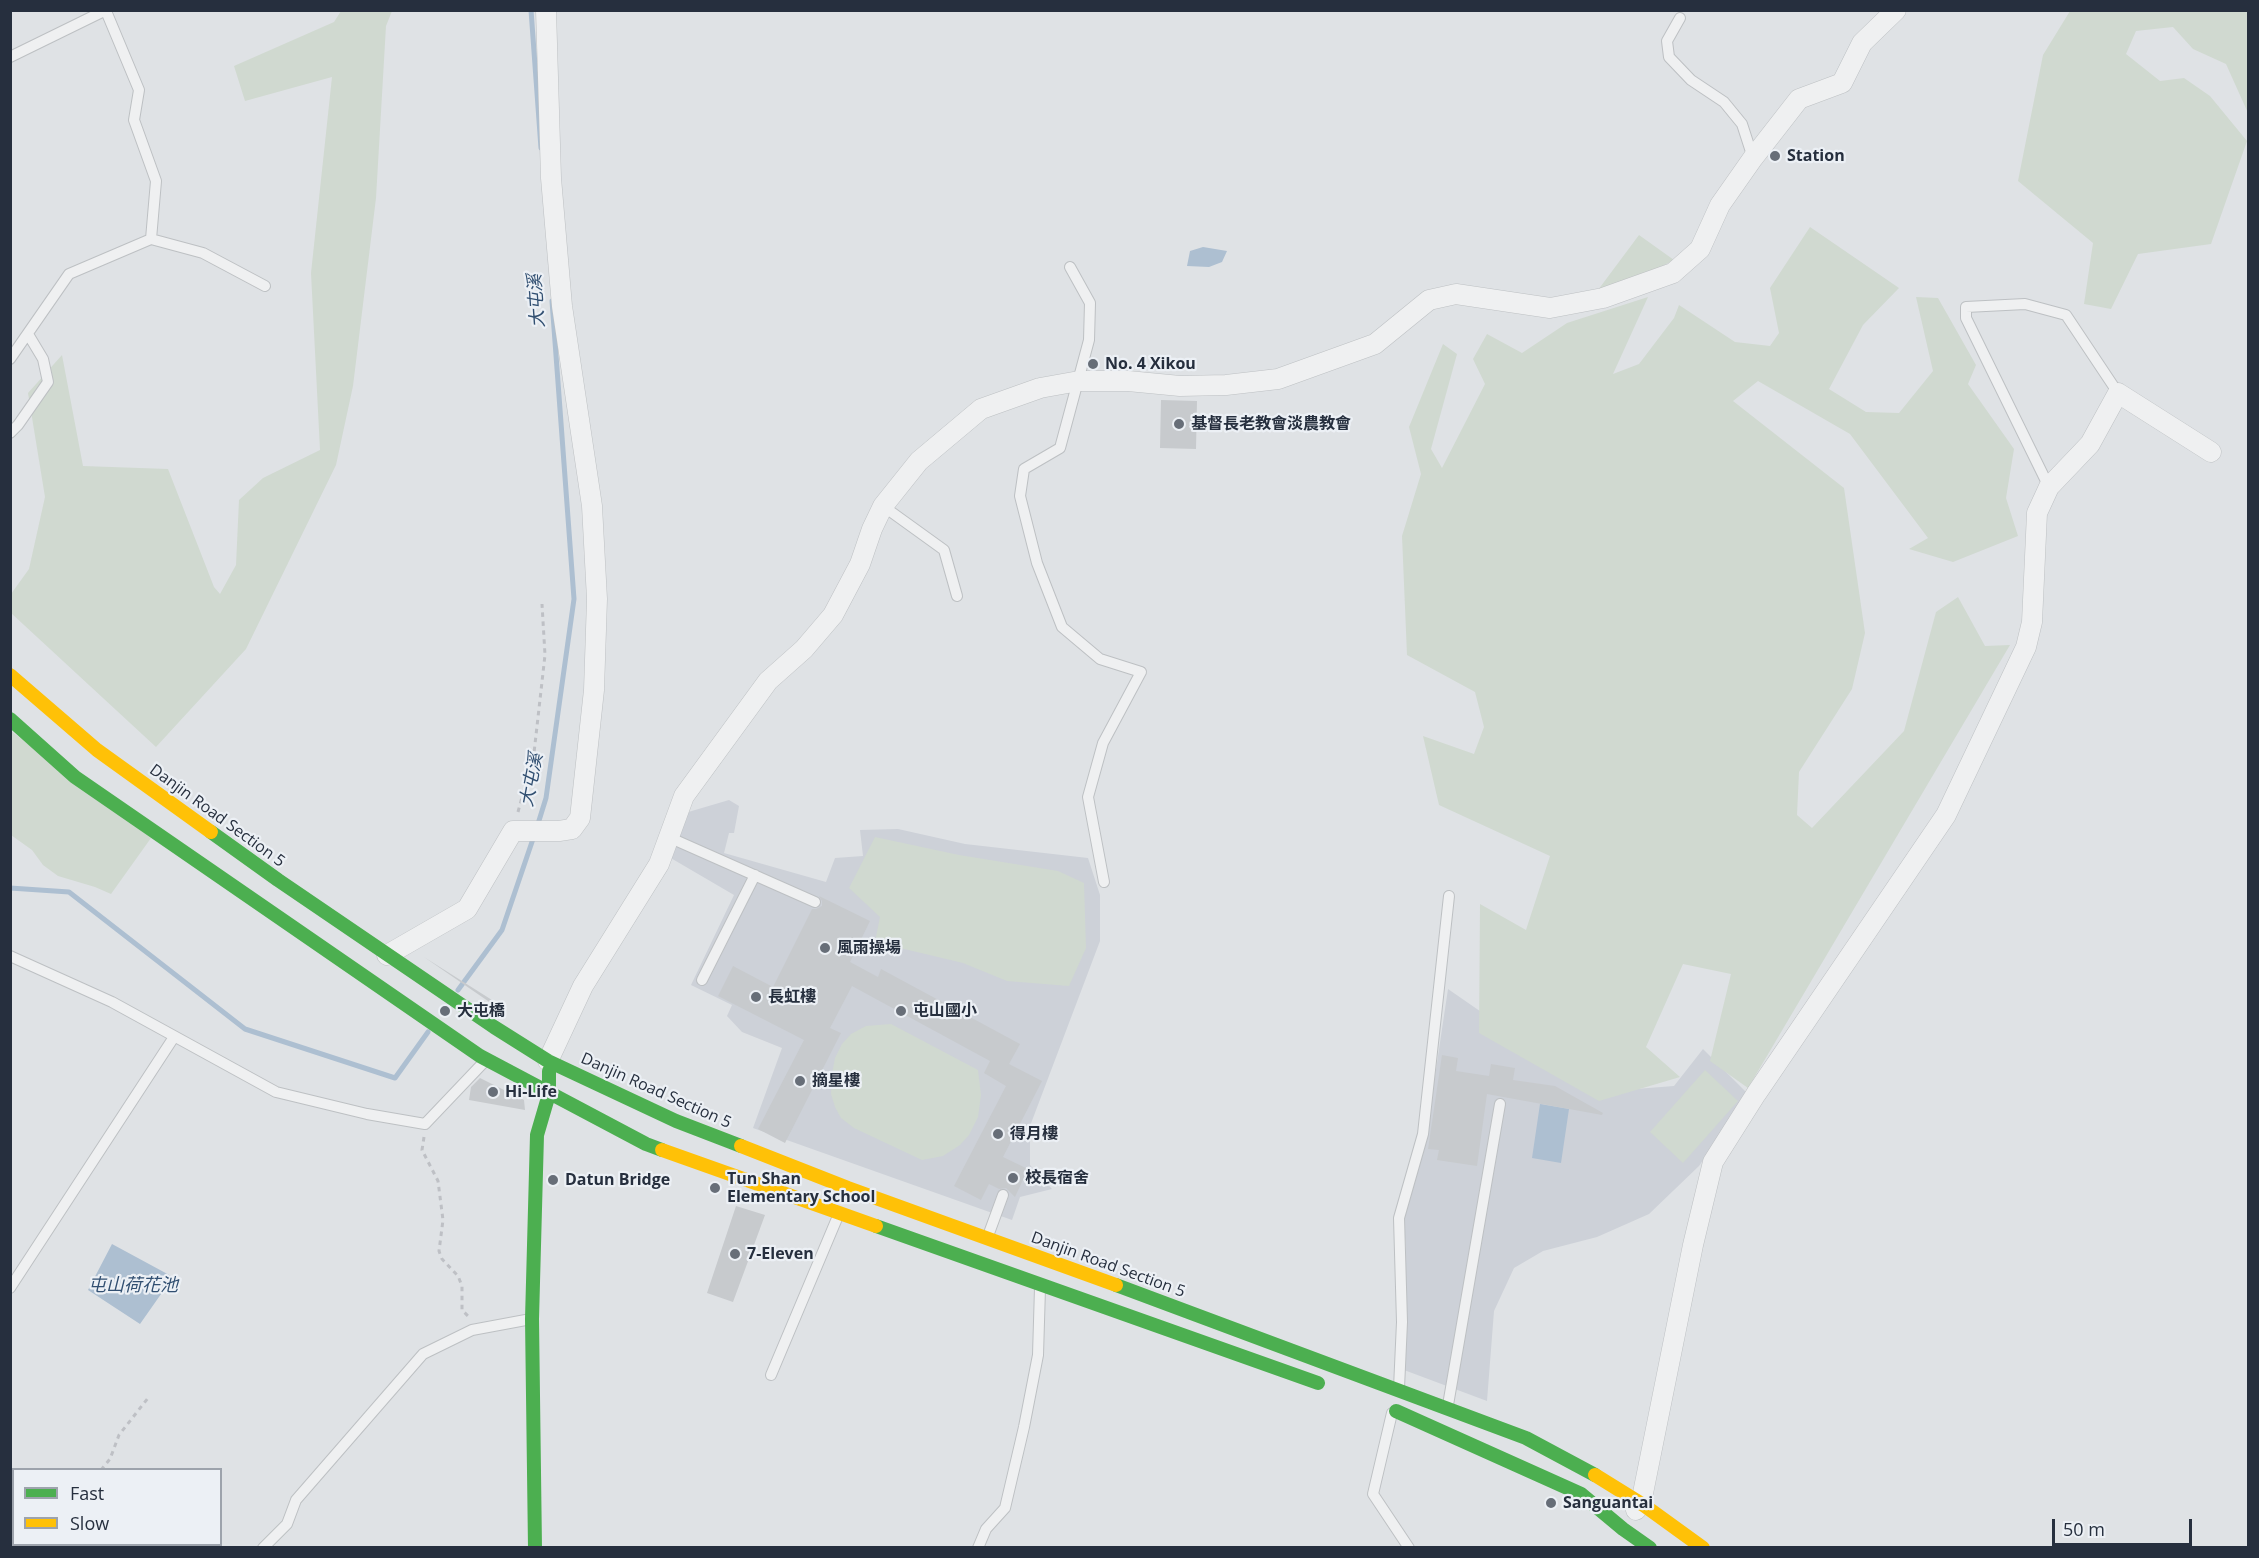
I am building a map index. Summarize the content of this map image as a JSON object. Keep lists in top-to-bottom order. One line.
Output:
{"streets":{"main road":["Danjin Road Section 5"]},"water":["大屯溪","屯山荷花池"],"places":["Station","No. 4 Xikou","基督長老教會淡農教會","風雨操場","長虹樓","大屯橋","屯山國小","摘星樓","Hi-Life","得月樓","校長宿舍","Datun Bridge","Tun Shan Elementary School","7-Eleven","Sanguantai"],"legend":["Fast","Slow"],"scale_bar":"50 m"}
